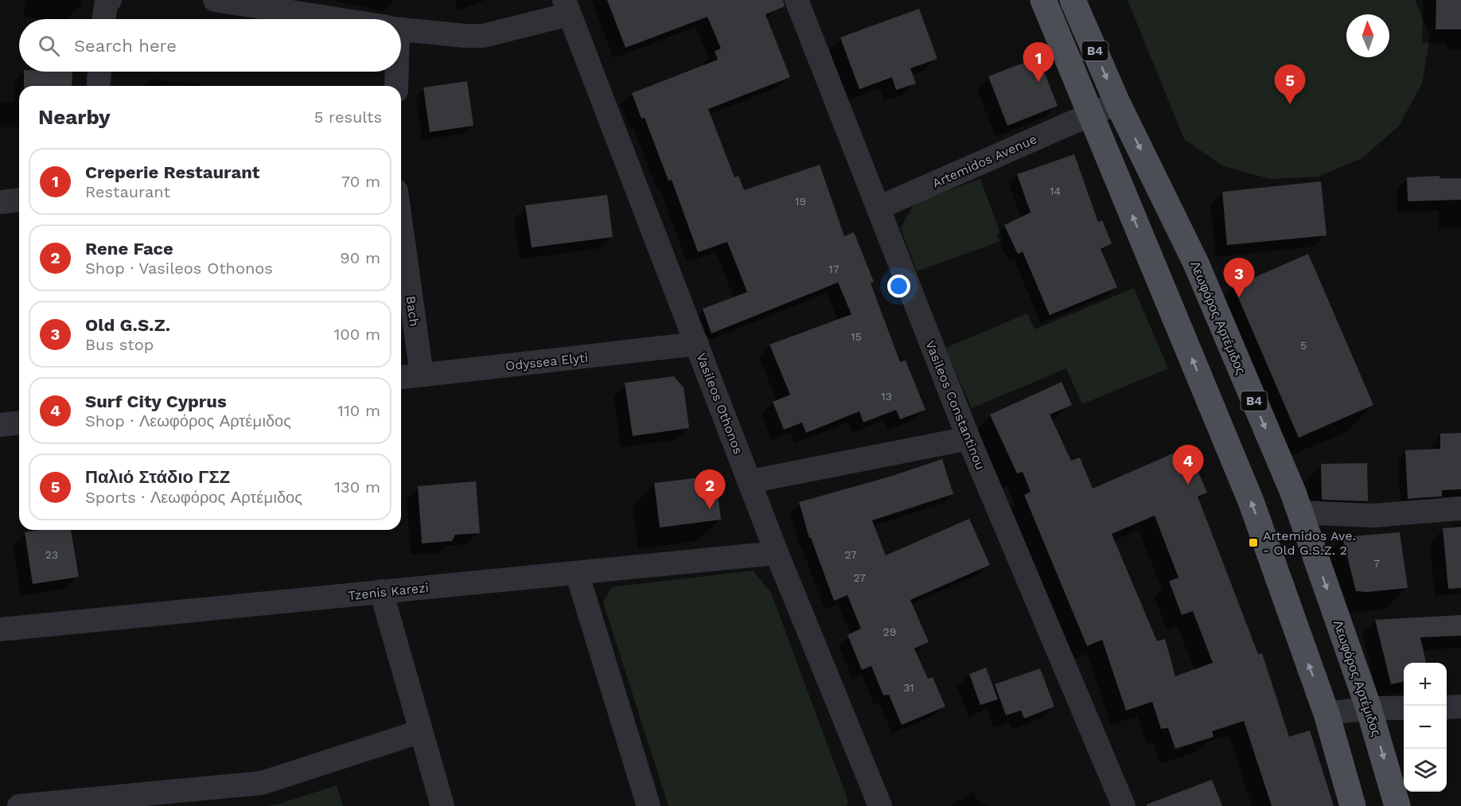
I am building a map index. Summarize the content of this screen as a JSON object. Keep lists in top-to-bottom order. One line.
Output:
{"streets":{"main road":["B4","Λεωφόρος Αρτέμιδος"],"street":["Artemidos Avenue","Bach","Odyssea Elyti","Vasileos Othonos","Vasileos Constantinou","Tzenis Karezi"]},"crossings":[["B4","Artemidos Avenue"],["Artemidos Avenue","Λεωφόρος Αρτέμιδος"],["Artemidos Avenue","Vasileos Constantinou"],["Bach","Odyssea Elyti"],["Odyssea Elyti","Vasileos Othonos"],["Vasileos Othonos","Tzenis Karezi"]],"places":{"transit":["Artemidos Ave. - Old G.S.Z. 2"]},"house_numbers":["14","19","17","15","5","13","23","27","7","27","29","31"],"north":"top","page":{"search":"Search here","pins":["1","5","3","4","2"],"heading":["Nearby","5 results"],"list":[{"mark":"1","name":"Creperie Restaurant","note":"Restaurant","value":"70 m"},{"mark":"2","name":"Rene Face","note":"Shop · Vasileos Othonos","value":"90 m"},{"mark":"3","name":"Old G.S.Z.","note":"Bus stop","value":"100 m"},{"mark":"4","name":"Surf City Cyprus","note":"Shop · Λεωφόρος Αρτέμιδος","value":"110 m"},{"mark":"5","name":"Παλιό Στάδιο ΓΣΖ","note":"Sports · Λεωφόρος Αρτέμιδος","value":"130 m"}],"map_buttons":["+","−"]}}
